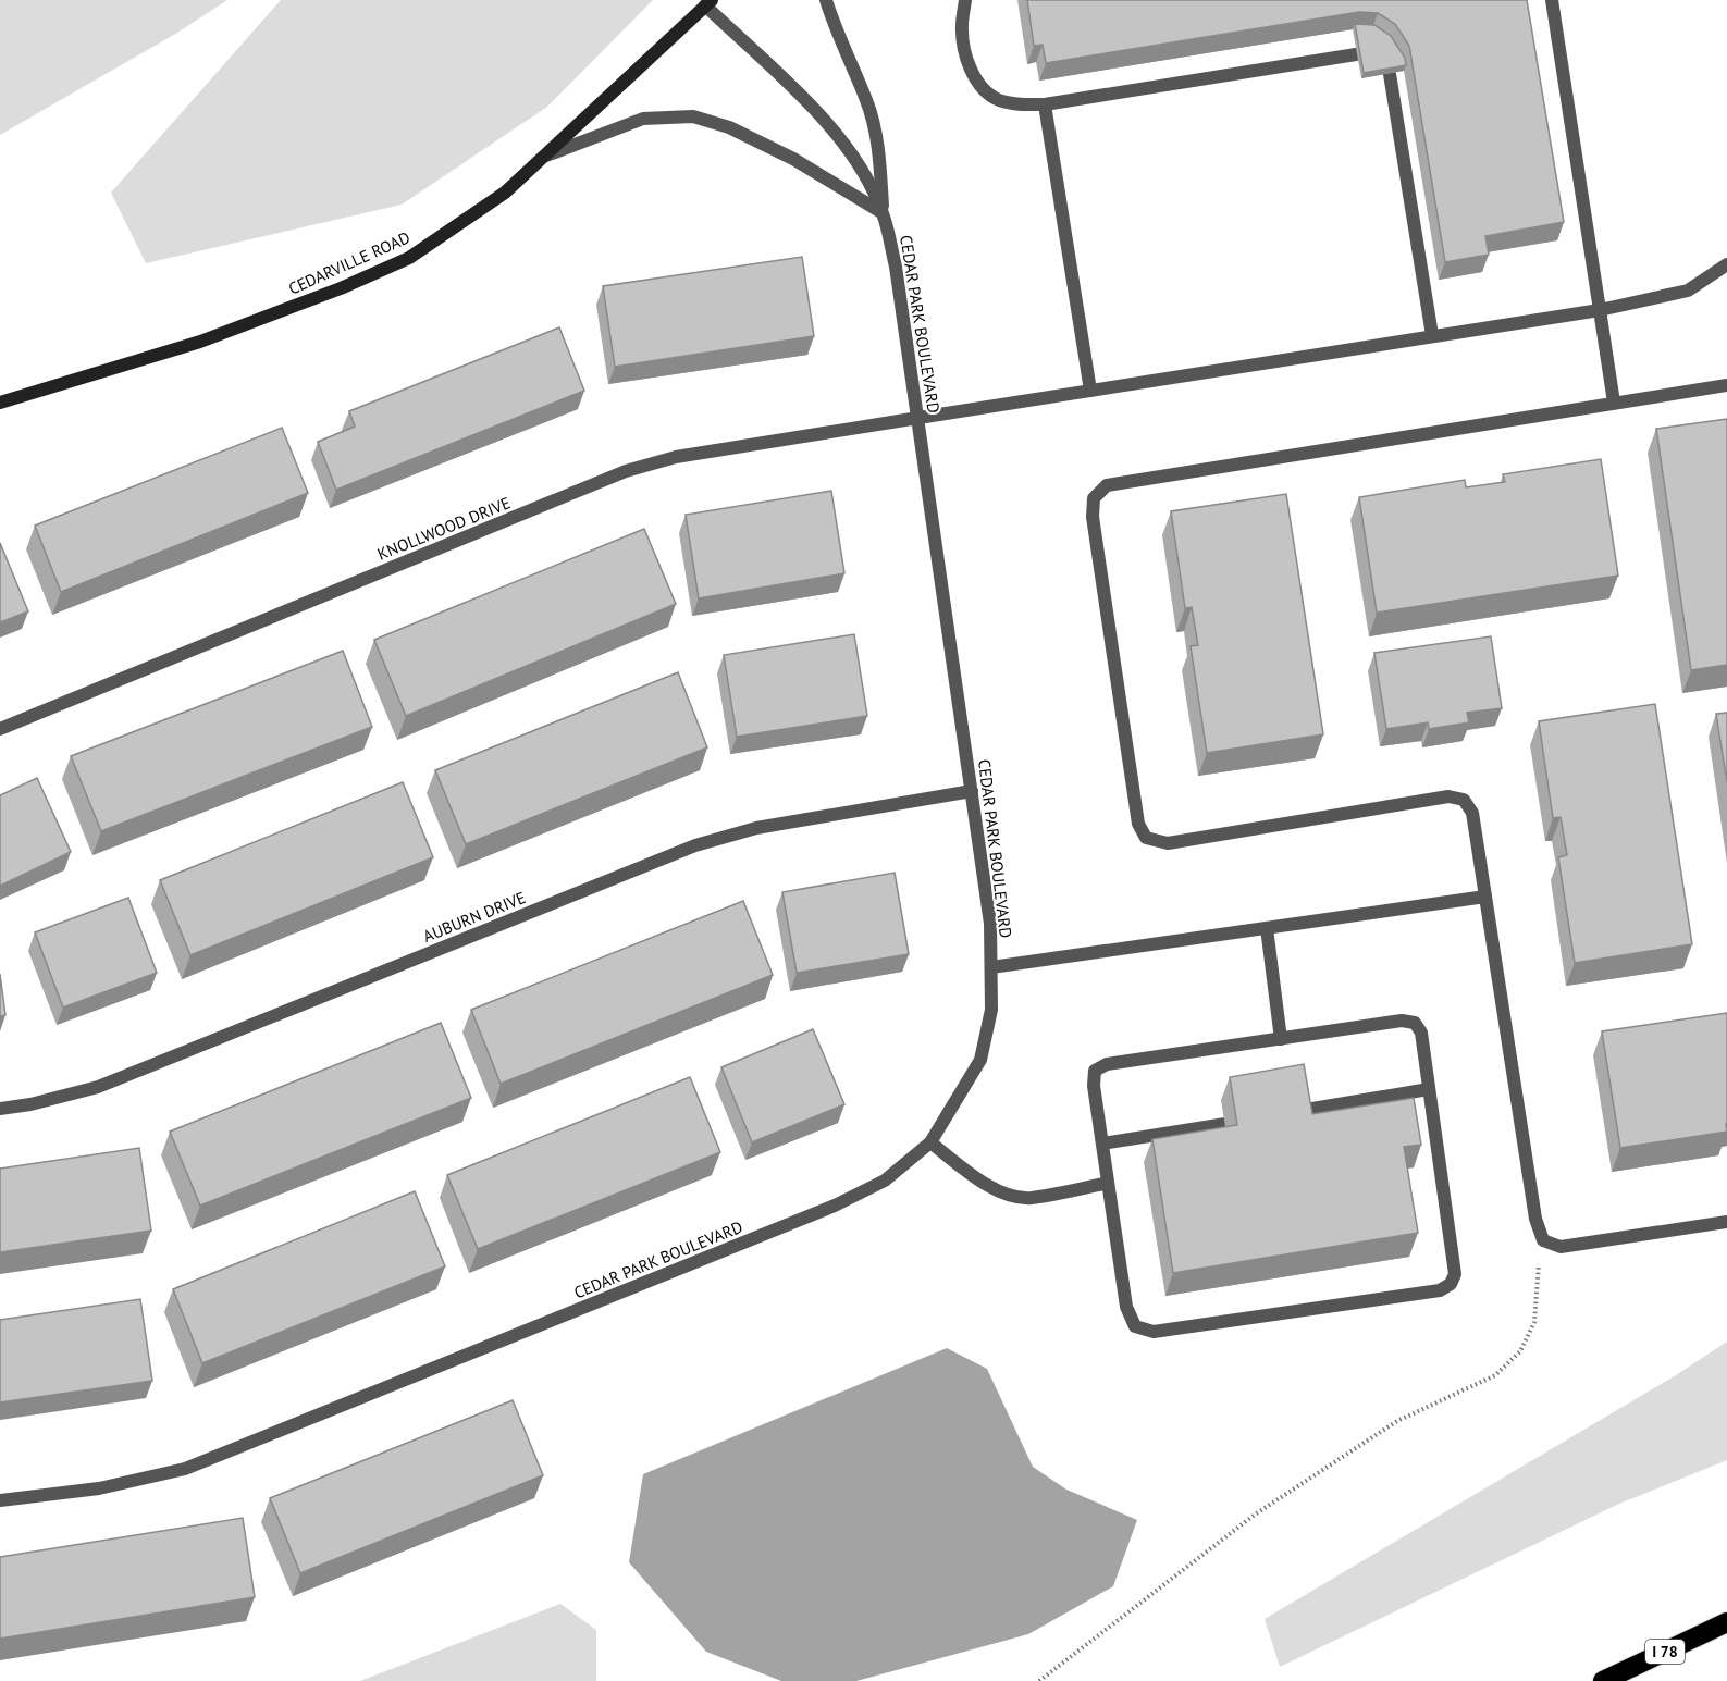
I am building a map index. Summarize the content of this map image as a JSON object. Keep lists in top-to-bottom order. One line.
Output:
{"streets":{"highway":["I 78"],"main road":["CEDARVILLE ROAD"],"street":["CEDAR PARK BOULEVARD","KNOLLWOOD DRIVE","AUBURN DRIVE"]},"crossings":[["CEDARVILLE ROAD","CEDAR PARK BOULEVARD"],["CEDAR PARK BOULEVARD","KNOLLWOOD DRIVE"],["CEDAR PARK BOULEVARD","AUBURN DRIVE"]]}
